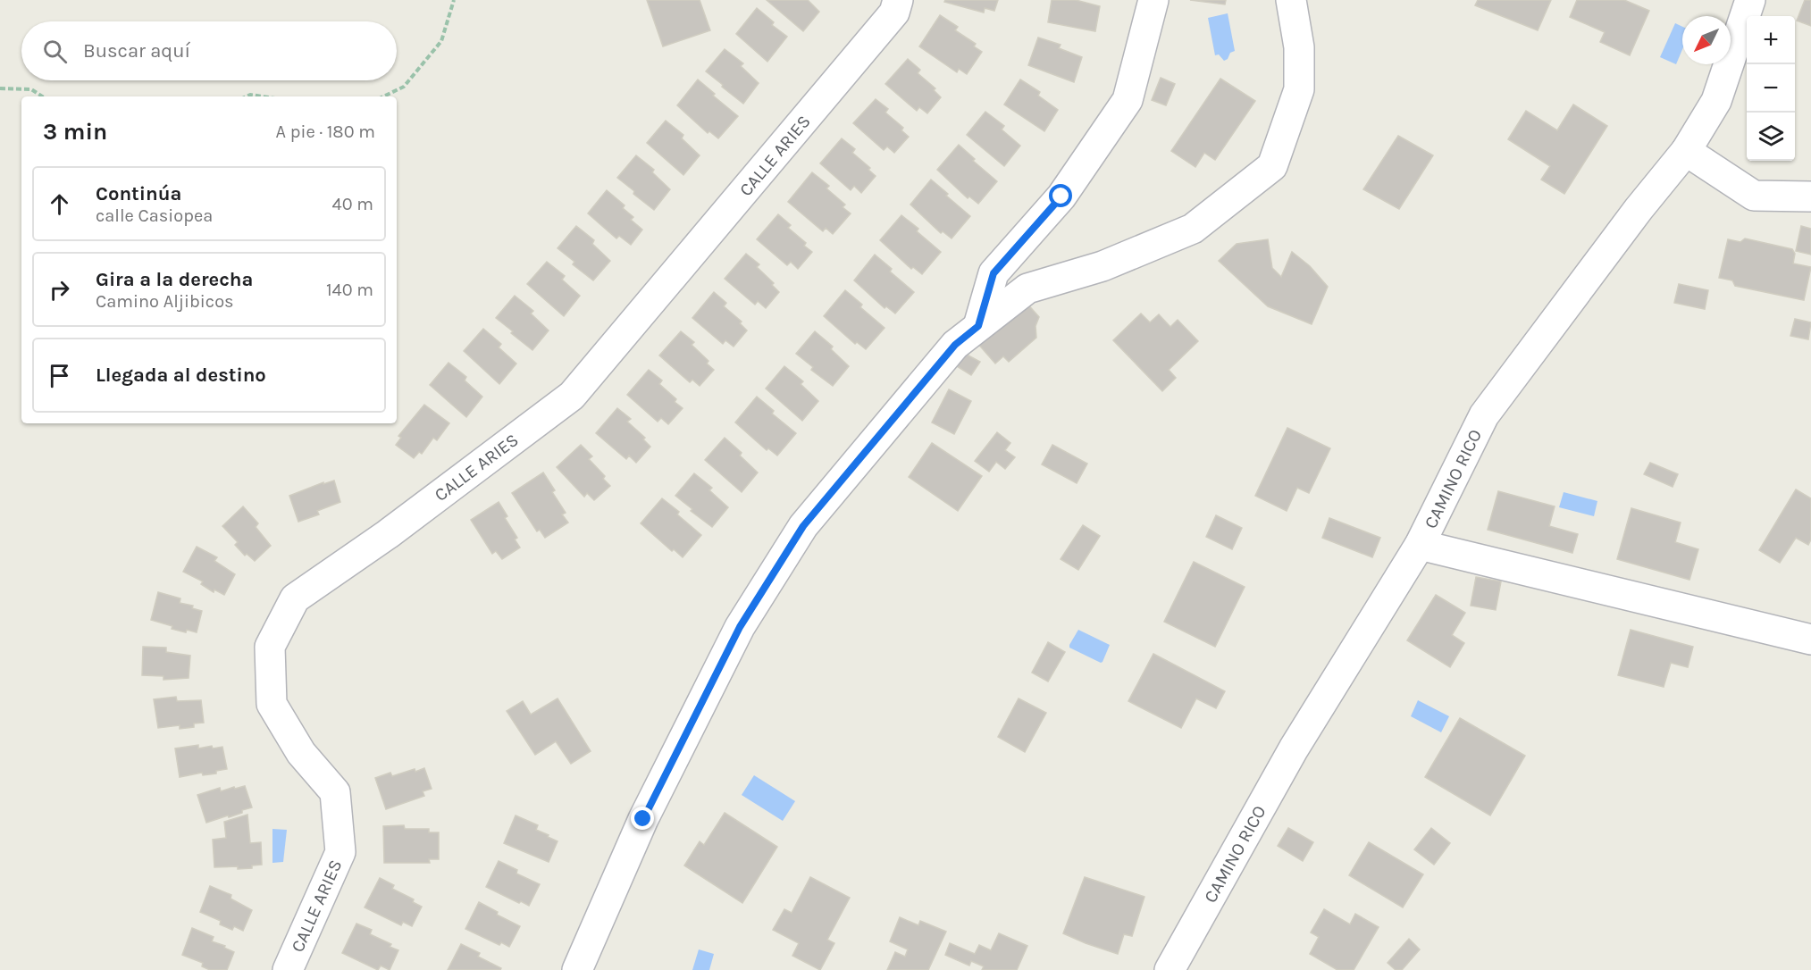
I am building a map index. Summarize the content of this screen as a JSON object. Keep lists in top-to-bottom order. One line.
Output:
{"streets":{"street":["CALLE ARIES","CAMINO RICO"]},"north":"bottom left","page":{"map_buttons":["+","−"],"search":"Buscar aquí","heading":["3 min","A pie · 180 m"],"list":[["Continúa","calle Casiopea","40 m"],["Gira a la derecha","Camino Aljibicos","140 m"],"Llegada al destino"]}}
